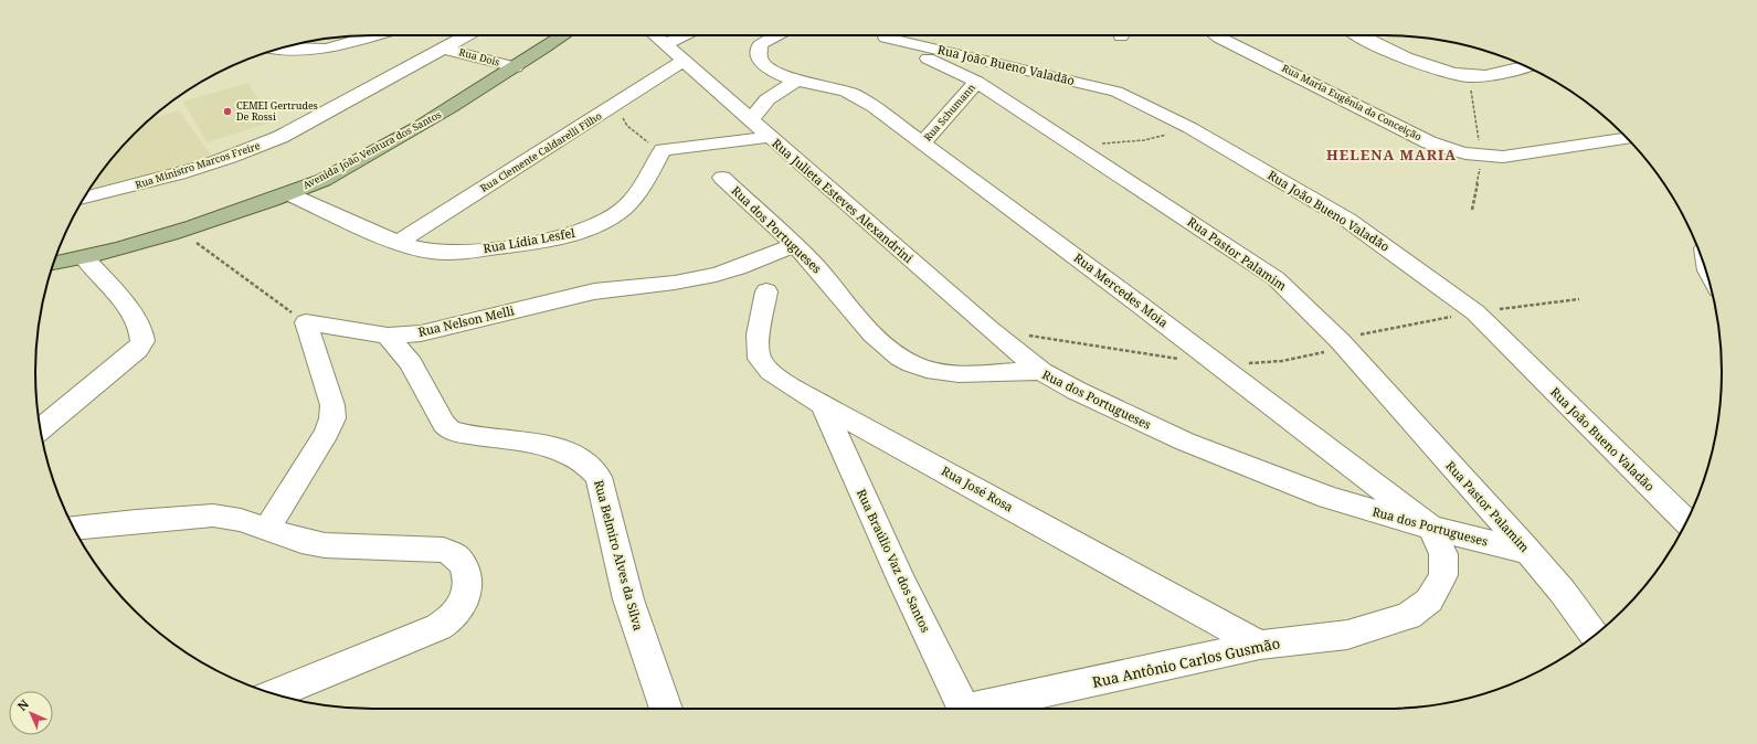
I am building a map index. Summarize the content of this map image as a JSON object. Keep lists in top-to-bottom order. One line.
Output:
{"streets":{"main road":["Avenida João Ventura dos Santos"],"street":["Rua Dois","Rua João Bueno Valadão","Rua Maria Eugênia da Conceição","Rua Schumann","Rua Clemente Caldarelli Filho","Rua Ministro Marcos Freire","Rua Julieta Esteves Alexandrini","Rua dos Portugueses","Rua Lídia Lesfel","Rua Pastor Palamim","Rua Mercedes Moia","Rua Nelson Melli","Rua José Rosa","Rua Belmiro Alves da Silva","Rua Braúlio Vaz dos Santos","Rua Antônio Carlos Gusmão"]},"crossings":[["Rua Dois","Avenida João Ventura dos Santos"],["Rua Dois","Rua Ministro Marcos Freire"],["Rua Schumann","Rua Pastor Palamim"],["Rua Schumann","Rua Mercedes Moia"],["Avenida João Ventura dos Santos","Rua Lídia Lesfel"],["Rua Clemente Caldarelli Filho","Rua Julieta Esteves Alexandrini"],["Rua Clemente Caldarelli Filho","Rua Lídia Lesfel"],["Rua Julieta Esteves Alexandrini","Rua dos Portugueses"],["Rua dos Portugueses","Rua Pastor Palamim"],["Rua dos Portugueses","Rua Mercedes Moia"],["Rua dos Portugueses","Rua Nelson Melli"],["Rua dos Portugueses","Rua Antônio Carlos Gusmão"],["Rua Mercedes Moia","Rua Antônio Carlos Gusmão"],["Rua Nelson Melli","Rua Belmiro Alves da Silva"],["Rua José Rosa","Rua Braúlio Vaz dos Santos"],["Rua José Rosa","Rua Antônio Carlos Gusmão"]],"districts":["HELENA MARIA"],"places":["CEMEI Gertrudes De Rossi"],"north":"top left"}
